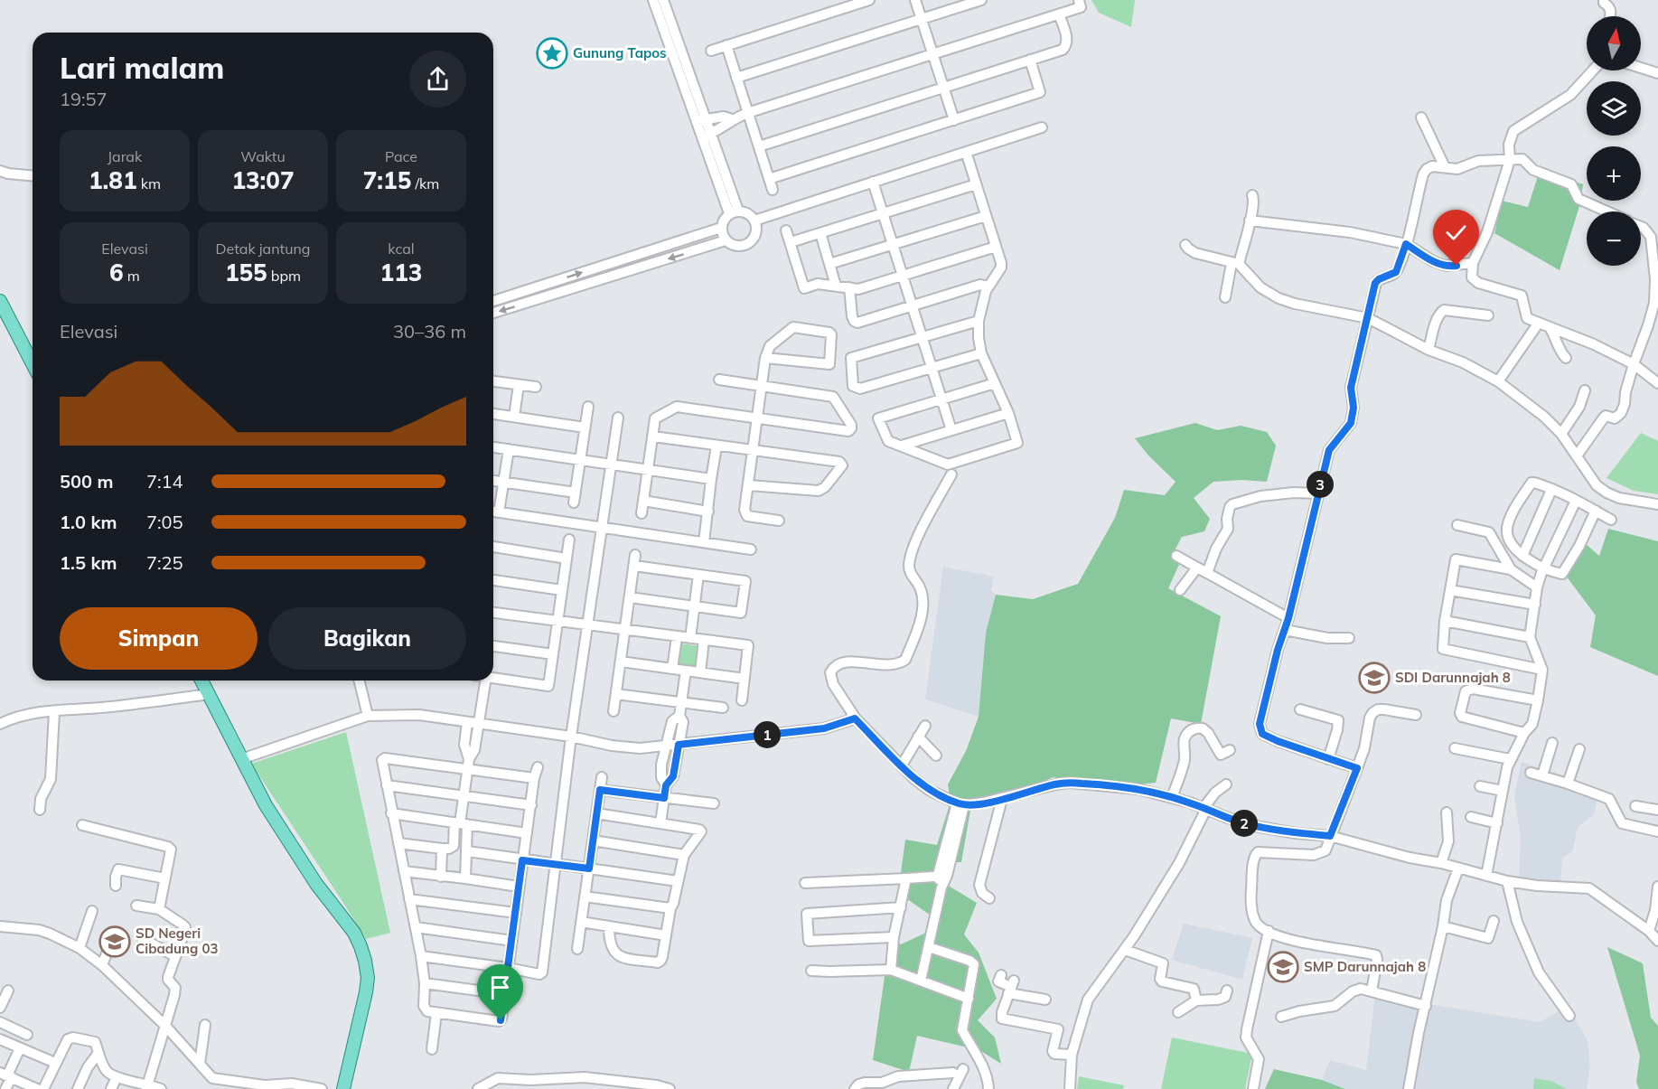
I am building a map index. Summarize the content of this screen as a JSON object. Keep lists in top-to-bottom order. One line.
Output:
{"places":{"place":["Gunung Tapos"],"school or university":["SDI Darunnajah 8","SD Negeri Cibadung 03","SMP Darunnajah 8"]},"north":"top","page":{"map_buttons":["+","−"],"heading":["Lari malam","19:57"],"stats":[["Jarak","1.81 km"],["Waktu","13:07"],["Pace","7:15 /km"],["Elevasi","6 m"],["Detak jantung","155 bpm"],["kcal","113"]],"chart":["Elevasi","30–36 m"],"list":[{"name":"500 m","note":"7:14"},{"name":"1.0 km","note":"7:05"},{"name":"1.5 km","note":"7:25"}],"pins":["3","1","2"],"buttons":["Simpan","Bagikan"]}}
